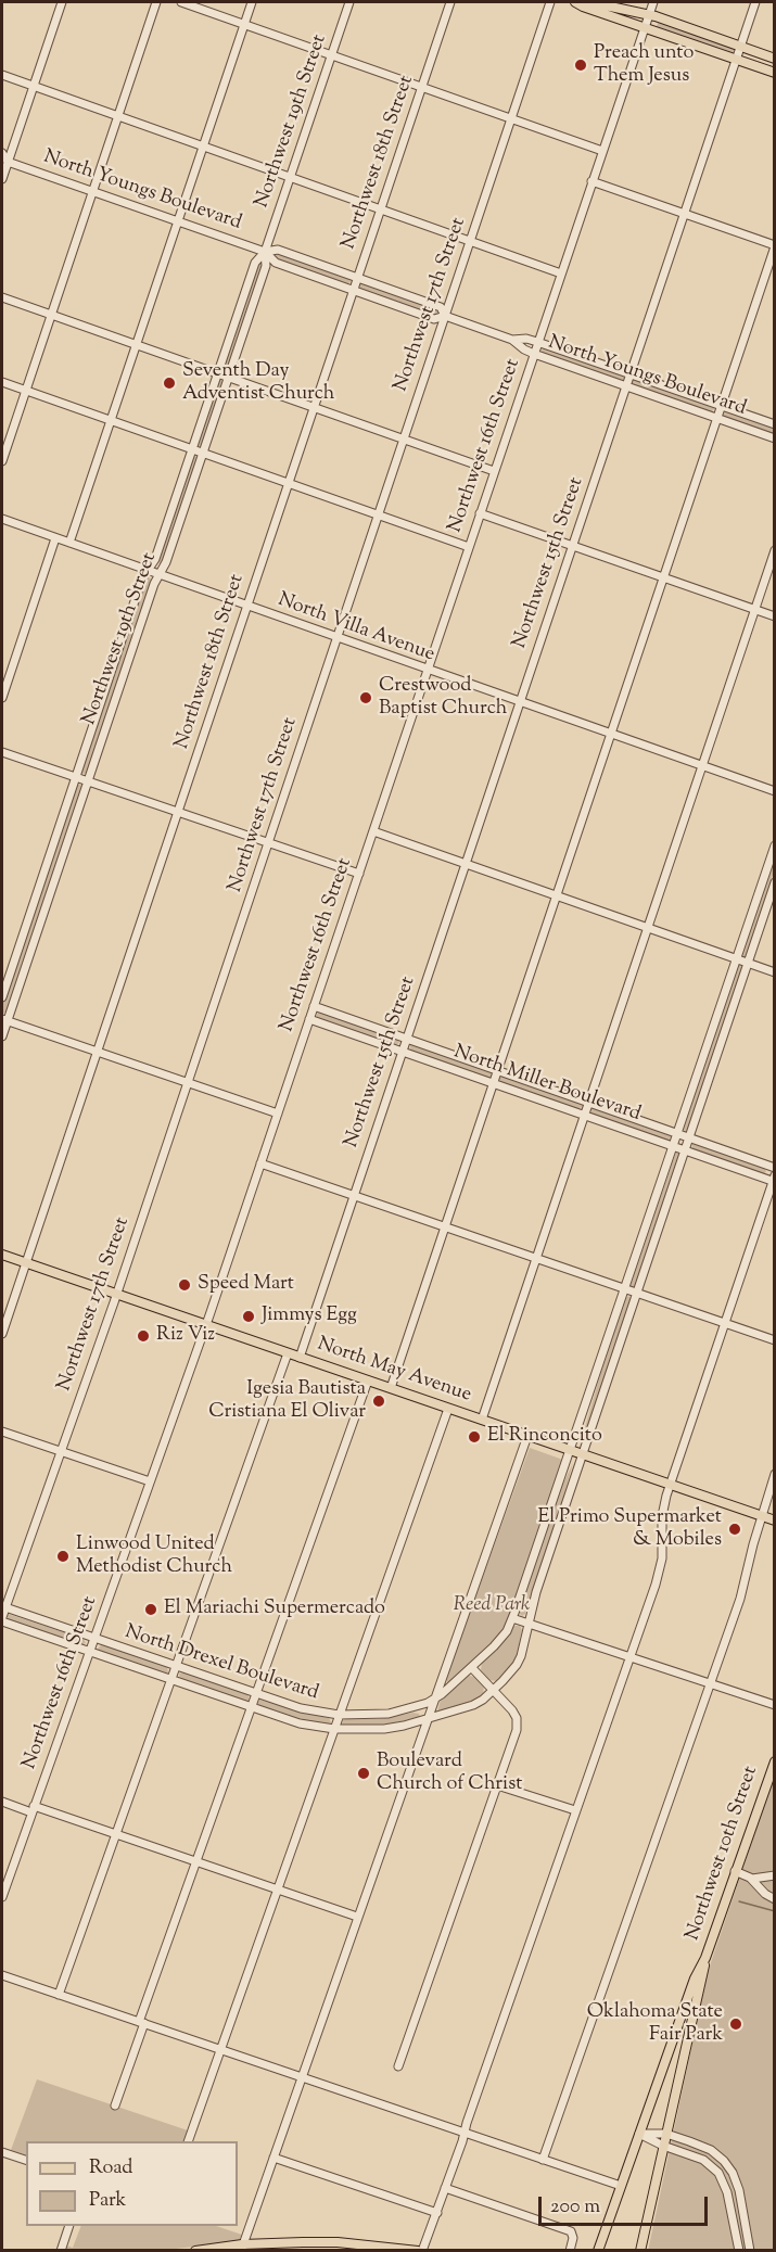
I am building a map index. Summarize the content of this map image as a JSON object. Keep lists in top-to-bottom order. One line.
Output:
{"streets":{"main road":["North May Avenue","Northwest 10th Street"],"street":["Northwest 19th Street","Northwest 18th Street","North Youngs Boulevard","Northwest 17th Street","Northwest 16th Street","Northwest 15th Street","North Villa Avenue","North Miller Boulevard","North Drexel Boulevard"]},"crossings":[["Northwest 19th Street","North Youngs Boulevard"],["Northwest 19th Street","North Villa Avenue"],["Northwest 18th Street","North Youngs Boulevard"],["Northwest 18th Street","North Villa Avenue"],["Northwest 18th Street","North May Avenue"],["North Youngs Boulevard","Northwest 17th Street"],["North Youngs Boulevard","Northwest 16th Street"],["North Youngs Boulevard","Northwest 15th Street"],["Northwest 17th Street","North Villa Avenue"],["Northwest 17th Street","North May Avenue"],["Northwest 17th Street","North Drexel Boulevard"],["Northwest 16th Street","North Villa Avenue"],["Northwest 16th Street","North Miller Boulevard"],["Northwest 16th Street","North May Avenue"],["Northwest 16th Street","North Drexel Boulevard"],["Northwest 15th Street","North Villa Avenue"],["Northwest 15th Street","North Miller Boulevard"],["Northwest 15th Street","North May Avenue"]],"parks":["Reed Park"],"places":["Preach unto Them Jesus","Seventh Day Adventist Church","Crestwood Baptist Church","Speed Mart","Jimmys Egg","Riz Viz","Igesia Bautista Cristiana El Olivar","El Rinconcito","El Primo Supermarket & Mobiles","Linwood United Methodist Church","El Mariachi Supermercado","Boulevard Church of Christ","Oklahoma State Fair Park"],"legend":["Road","Park"],"scale_bar":"200 m"}
